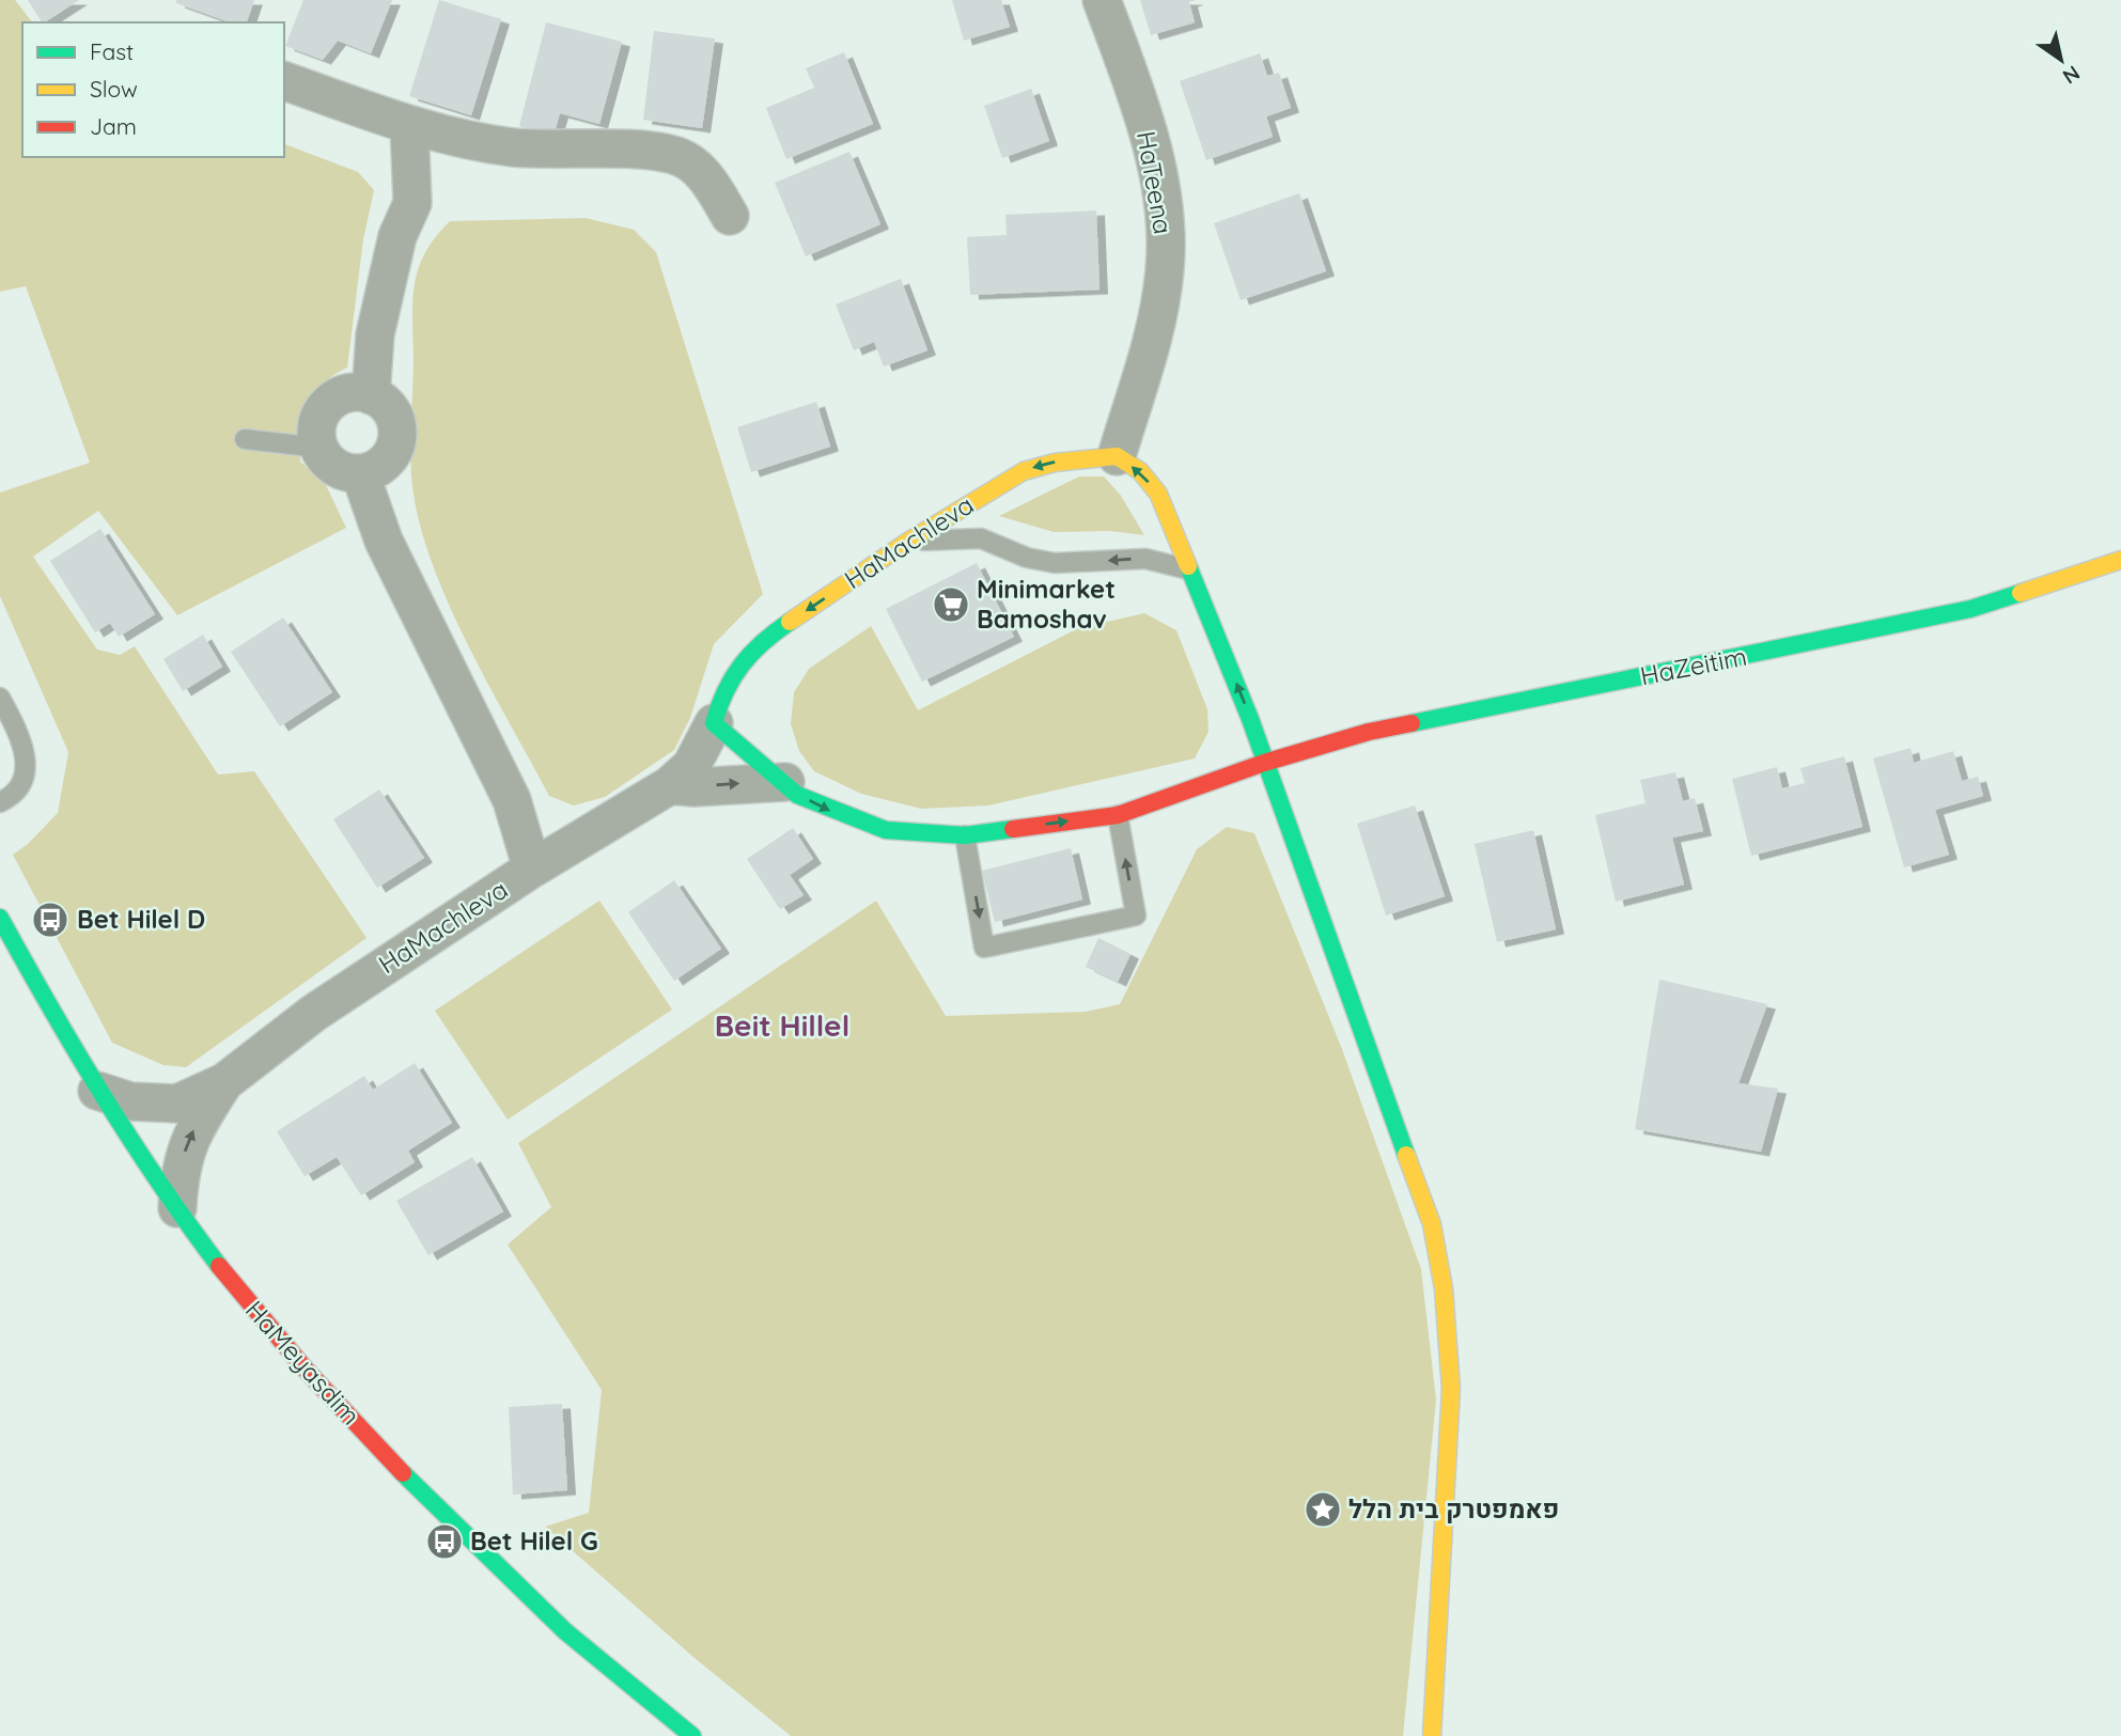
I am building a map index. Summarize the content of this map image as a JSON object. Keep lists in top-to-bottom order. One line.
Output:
{"streets":{"street":["HaTeena","HaMachleva","HaZeitim","HaMeyasdim"]},"crossings":[["HaTeena","HaMachleva"],["HaMachleva","HaZeitim"],["HaMachleva","HaMeyasdim"]],"districts":["Beit Hillel"],"places":{"supermarket":["Minimarket Bamoshav"],"bus stop":["Bet Hilel D","Bet Hilel G"],"place":["פאמפטרק בית הלל"]},"legend":["Fast","Slow","Jam"],"north":"bottom right"}
